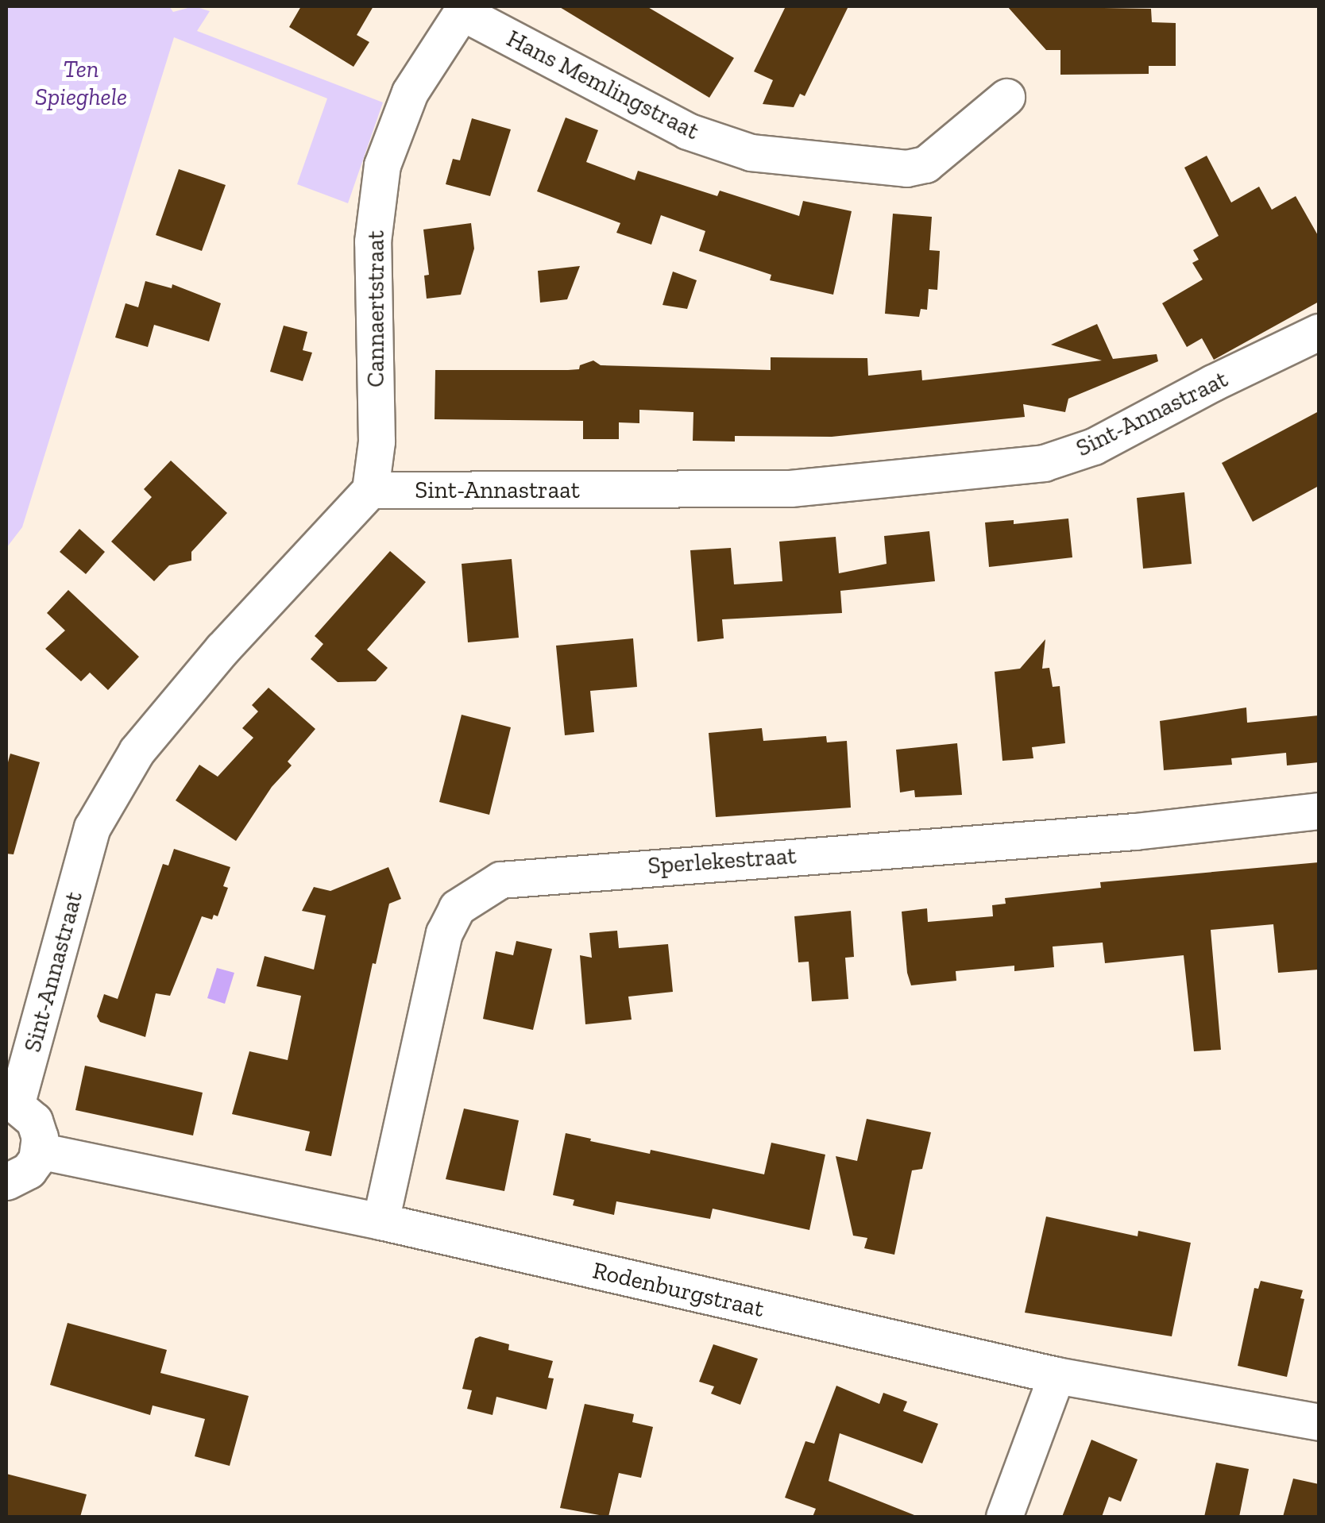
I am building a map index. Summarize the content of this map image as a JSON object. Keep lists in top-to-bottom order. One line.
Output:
{"streets":{"street":["Hans Memlingstraat","Cannaertstraat","Sint-Annastraat","Sperlekestraat","Rodenburgstraat"]},"crossings":[["Hans Memlingstraat","Cannaertstraat"],["Cannaertstraat","Sint-Annastraat"],["Sperlekestraat","Rodenburgstraat"]],"parks":["Ten Spieghele"]}
